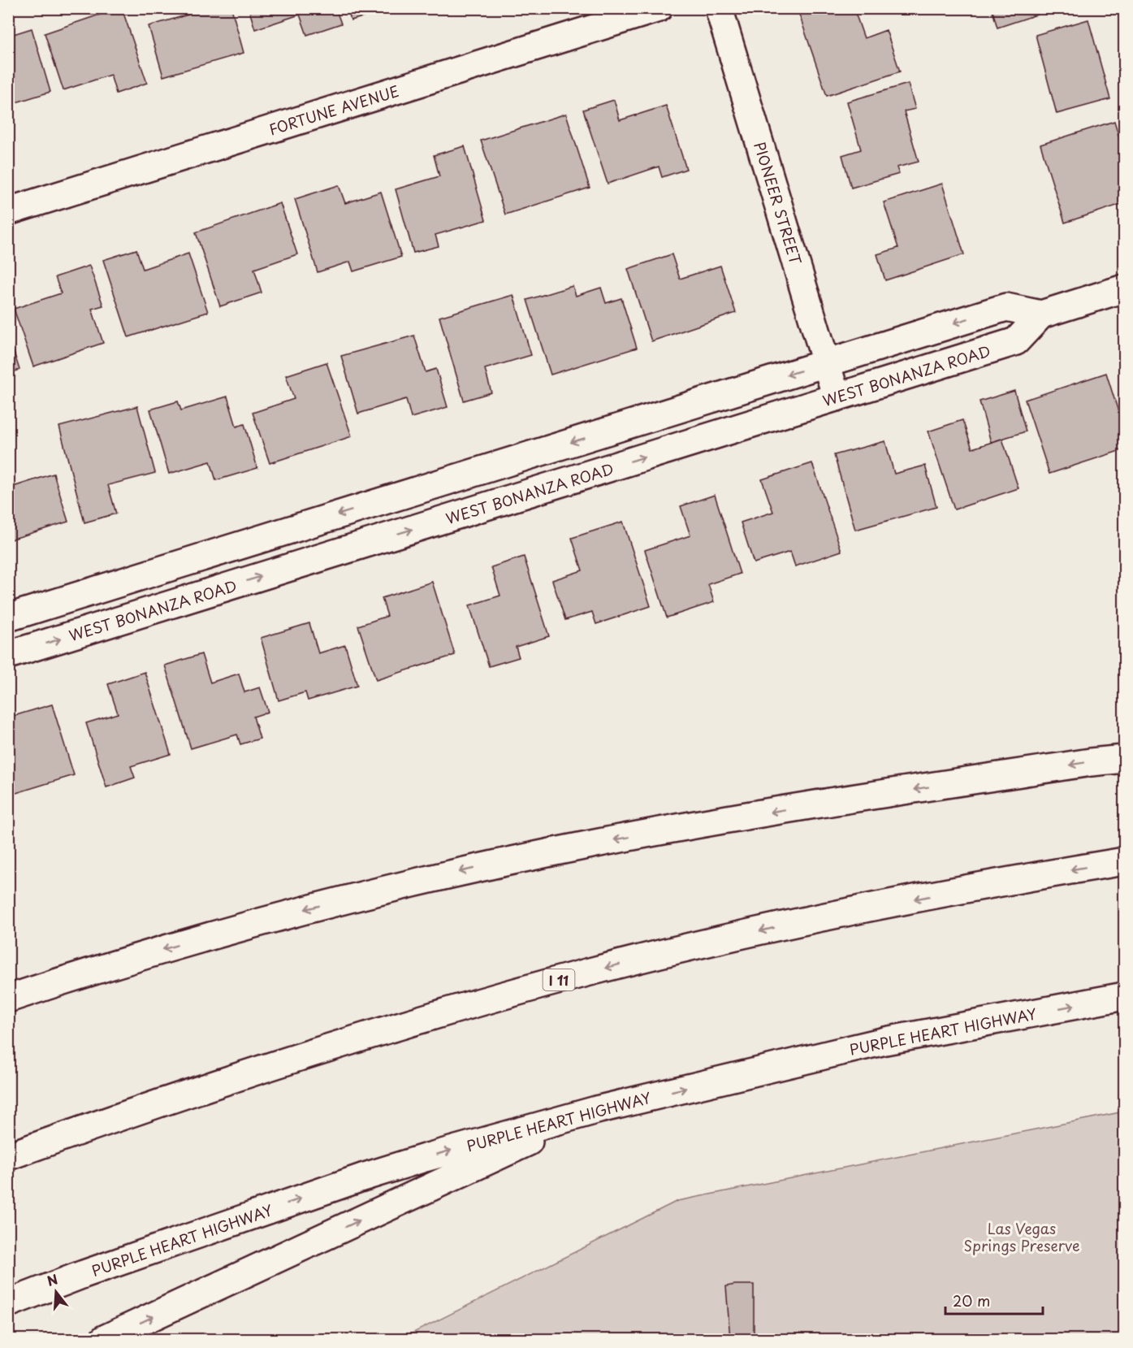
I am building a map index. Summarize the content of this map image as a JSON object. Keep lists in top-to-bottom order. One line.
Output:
{"streets":{"main road":["FORTUNE AVENUE","PIONEER STREET","WEST BONANZA ROAD","I 11","PURPLE HEART HIGHWAY"]},"crossings":[["PIONEER STREET","WEST BONANZA ROAD"]],"parks":["Las Vegas Springs Preserve"],"scale_bar":"20 m","north":"top"}
